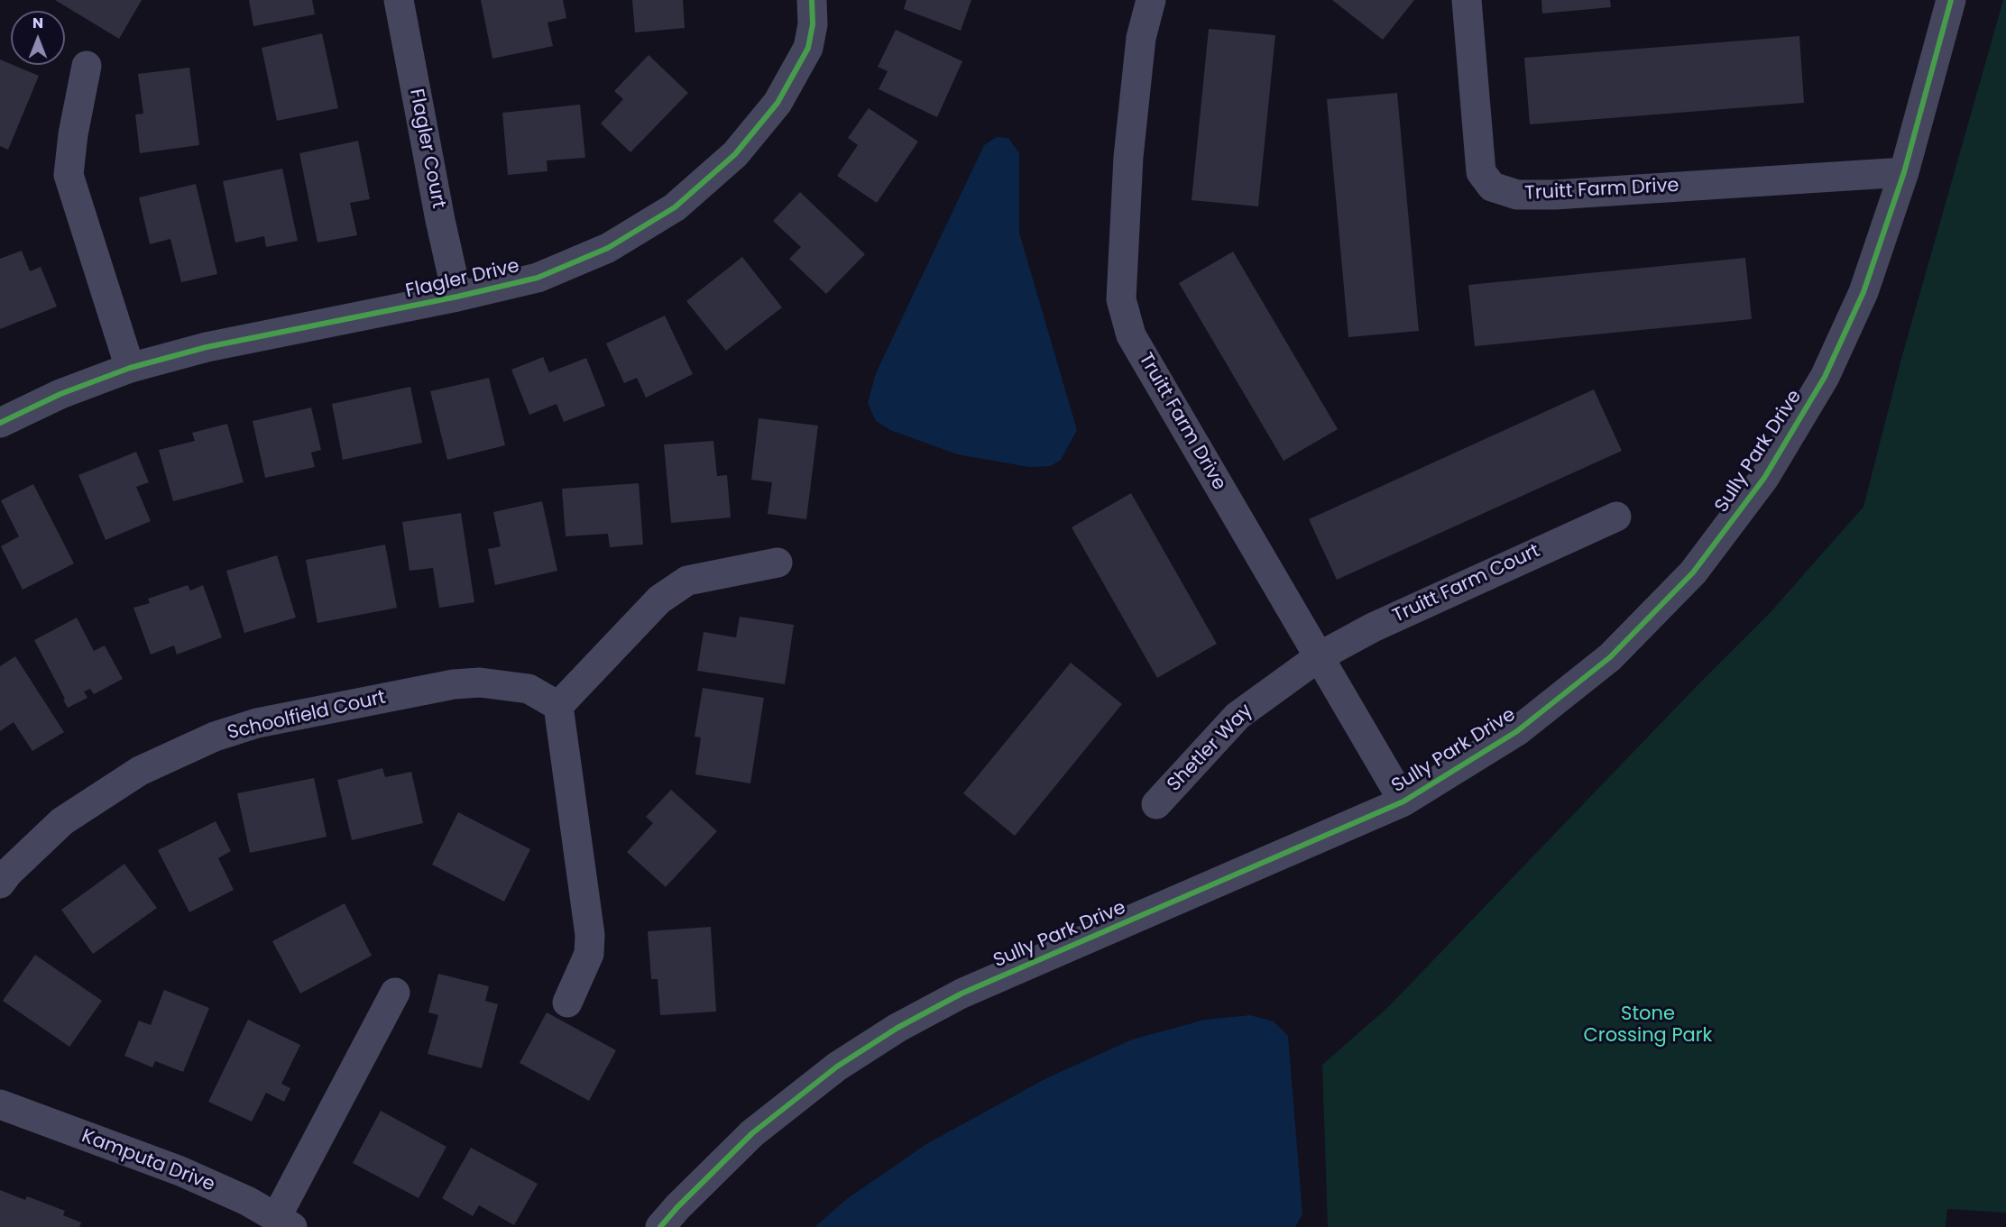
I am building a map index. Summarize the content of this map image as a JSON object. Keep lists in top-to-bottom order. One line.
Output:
{"streets":{"street":["Flagler Court","Truitt Farm Drive","Flagler Drive","Sully Park Drive","Truitt Farm Court","Schoolfield Court","Shetler Way","Kamputa Drive"]},"crossings":[["Flagler Court","Flagler Drive"],["Truitt Farm Drive","Sully Park Drive"],["Truitt Farm Drive","Truitt Farm Court"],["Truitt Farm Drive","Shetler Way"],["Truitt Farm Court","Shetler Way"]],"parks":["Stone Crossing Park"],"north":"top"}
